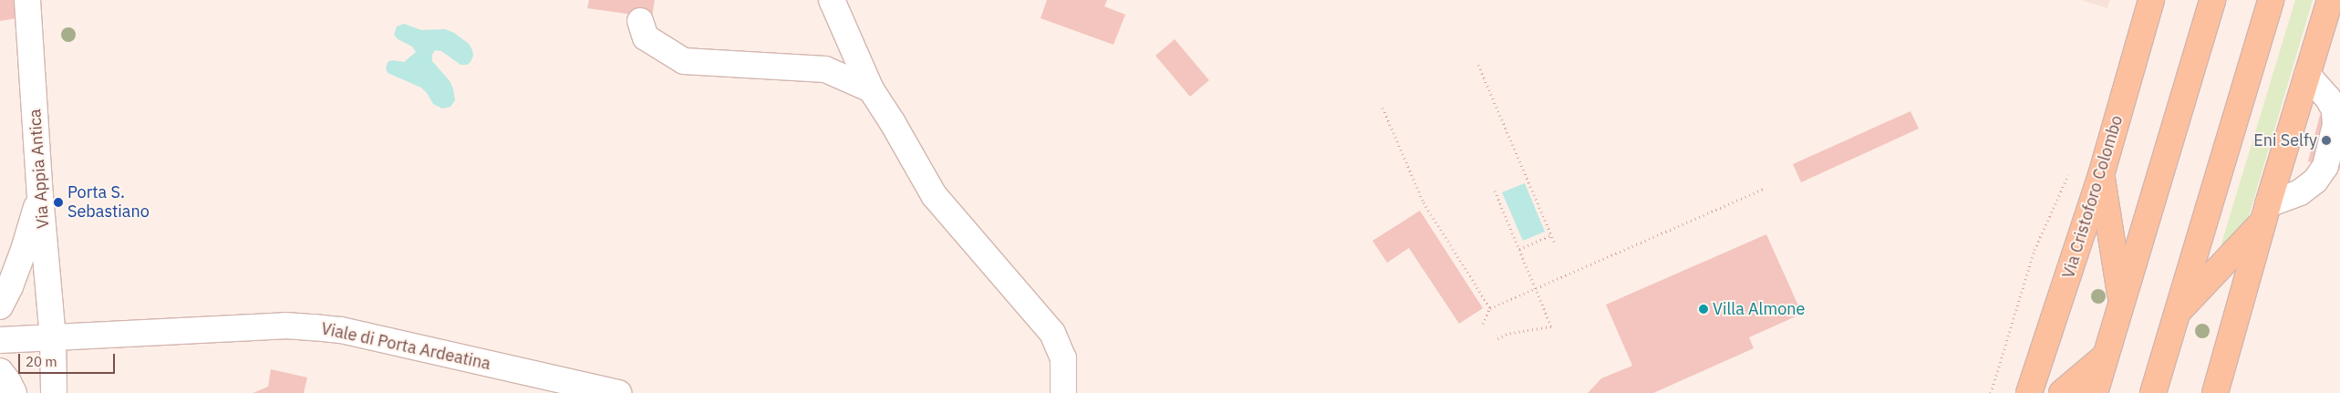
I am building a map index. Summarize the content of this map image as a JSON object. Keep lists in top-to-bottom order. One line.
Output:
{"streets":{"main road":["Via Cristoforo Colombo"],"street":["Via Appia Antica","Viale di Porta Ardeatina"]},"crossings":[["Via Appia Antica","Viale di Porta Ardeatina"]],"places":["Eni Selfy","Porta S. Sebastiano","Villa Almone"],"scale_bar":"20 m"}
